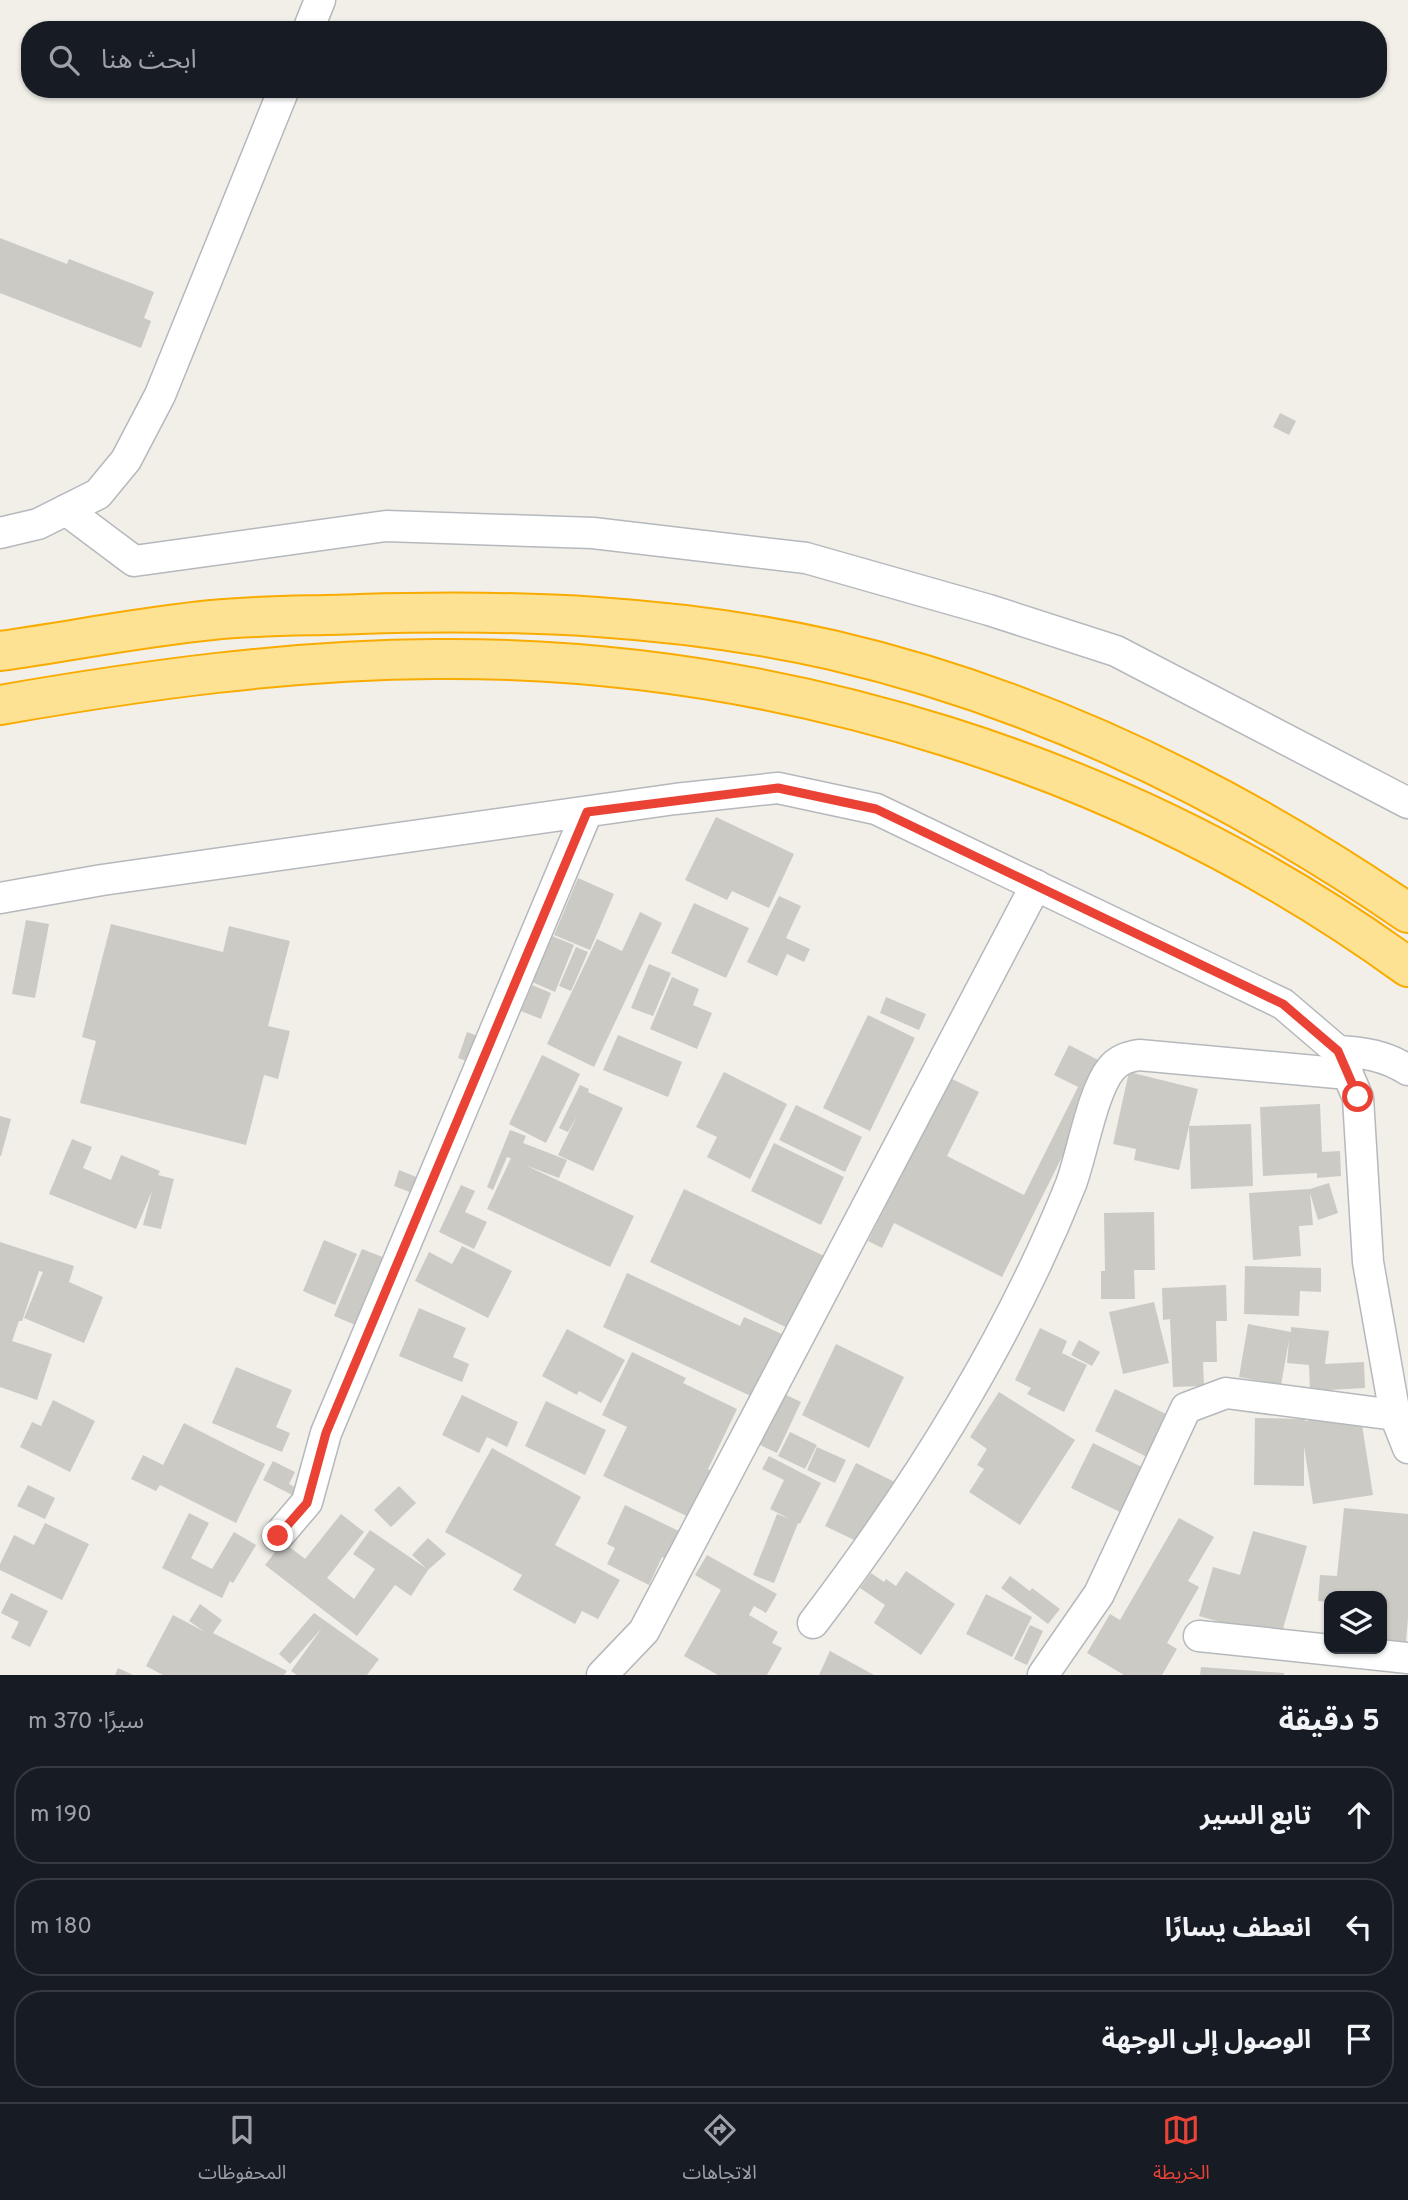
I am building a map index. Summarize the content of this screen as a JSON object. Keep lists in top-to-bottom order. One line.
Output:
{"page":{"search":"ابحث هنا","heading":["5 دقيقة","سيرًا · 370 m"],"list":[["تابع السير","190 m"],["انعطف يسارًا","180 m"],"الوصول إلى الوجهة"],"nav":["الخريطة","الاتجاهات","المحفوظات"]}}
